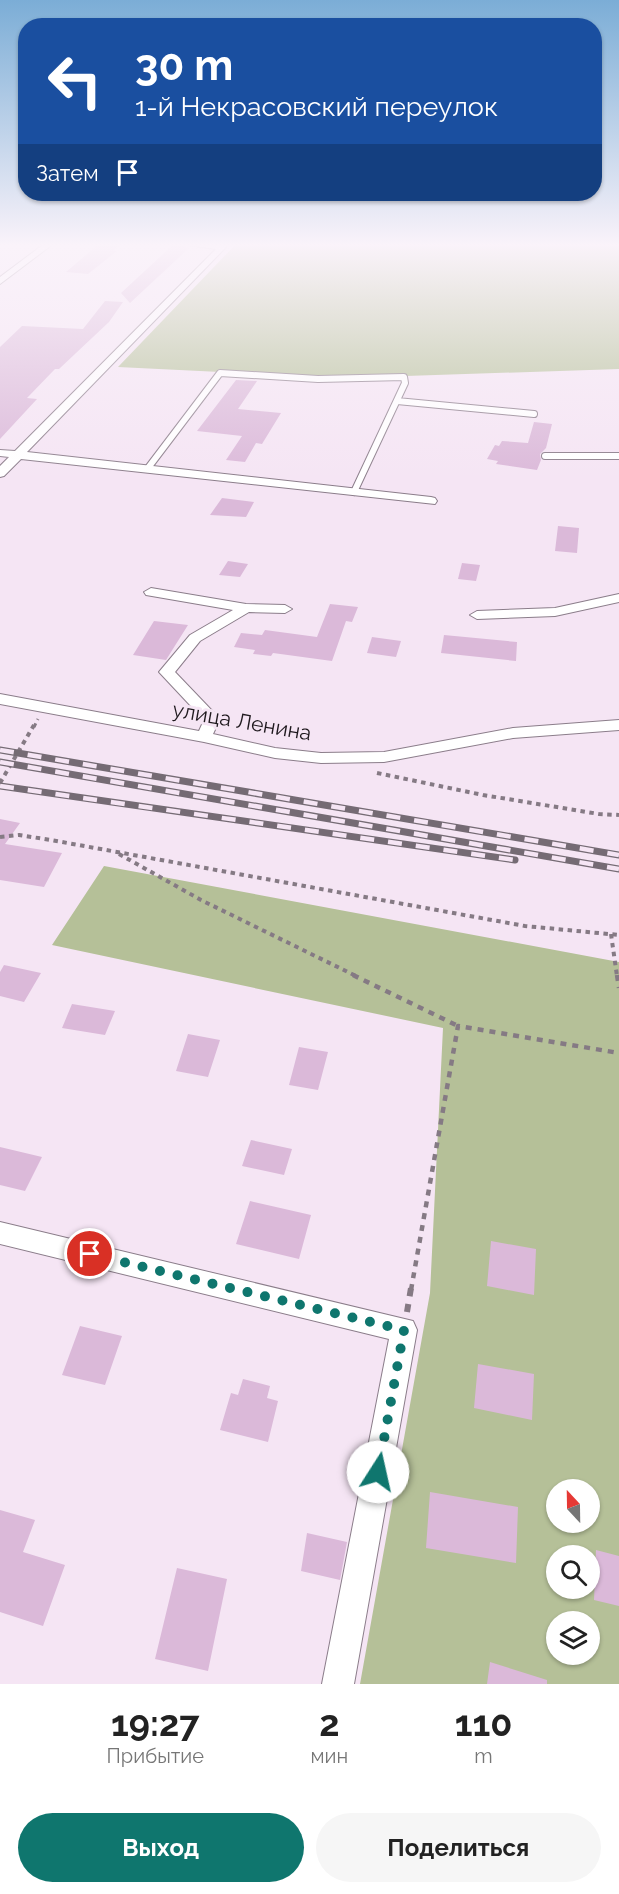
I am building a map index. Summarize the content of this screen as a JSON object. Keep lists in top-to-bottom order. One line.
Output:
{"streets":{"street":["улица Ленина"]},"north":"top","page":{"turn":["30 m","1-й Некрасовский переулок"],"then":"Затем","eta":["19:27","Прибытие","2","мин","110","m"],"buttons":["Выход","Поделиться"]}}
